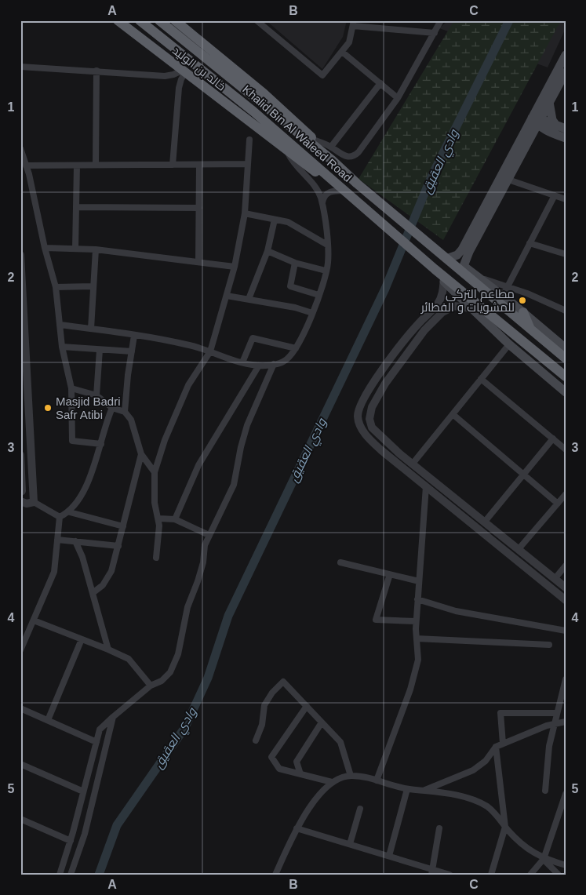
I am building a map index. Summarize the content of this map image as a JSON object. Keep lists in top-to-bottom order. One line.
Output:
{"streets":{"highway":["خالد بن الوليد","Khalid Bin Al Waleed Road"]},"crossings":[["خالد بن الوليد","Khalid Bin Al Waleed Road"]],"water":["وادي العقيق"],"places":["مطاعم التركي للمشويات و الفطائر","Masjid Badri Safr Atibi"],"grid":{"columns":["A","B","C"],"rows":["1","2","3","4","5"]}}
